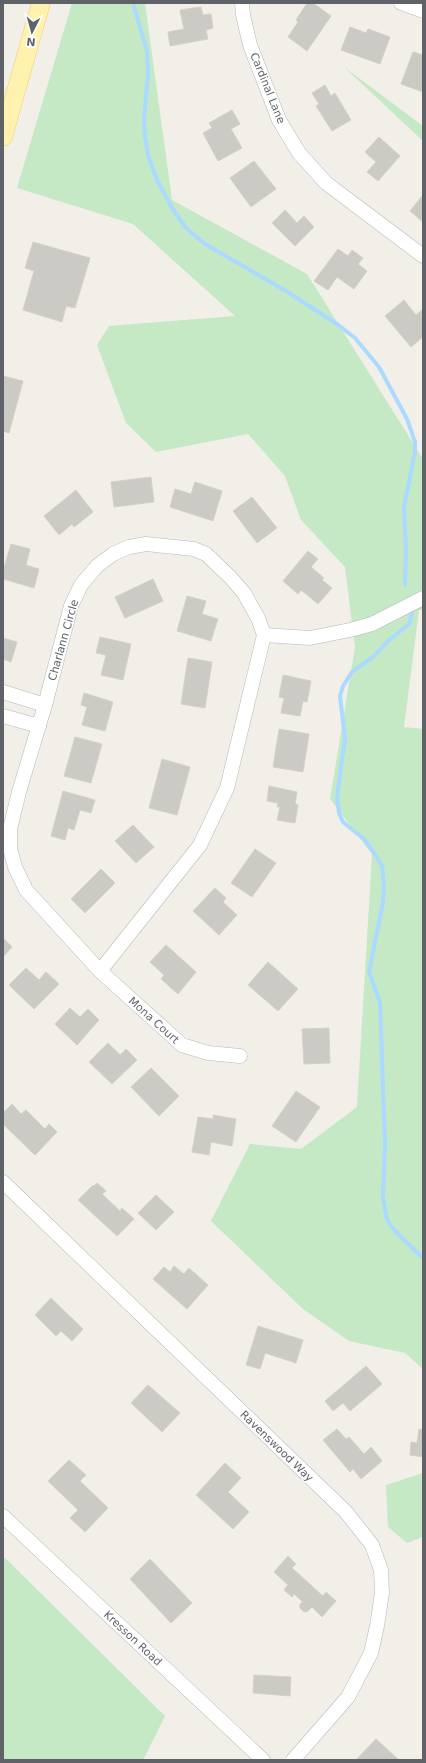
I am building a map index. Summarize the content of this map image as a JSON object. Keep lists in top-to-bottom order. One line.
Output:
{"streets":{"street":["Cardinal Lane","Charlann Circle","Mona Court","Ravenswood Way","Kresson Road"]},"crossings":[["Charlann Circle","Mona Court"]],"north":"bottom"}
